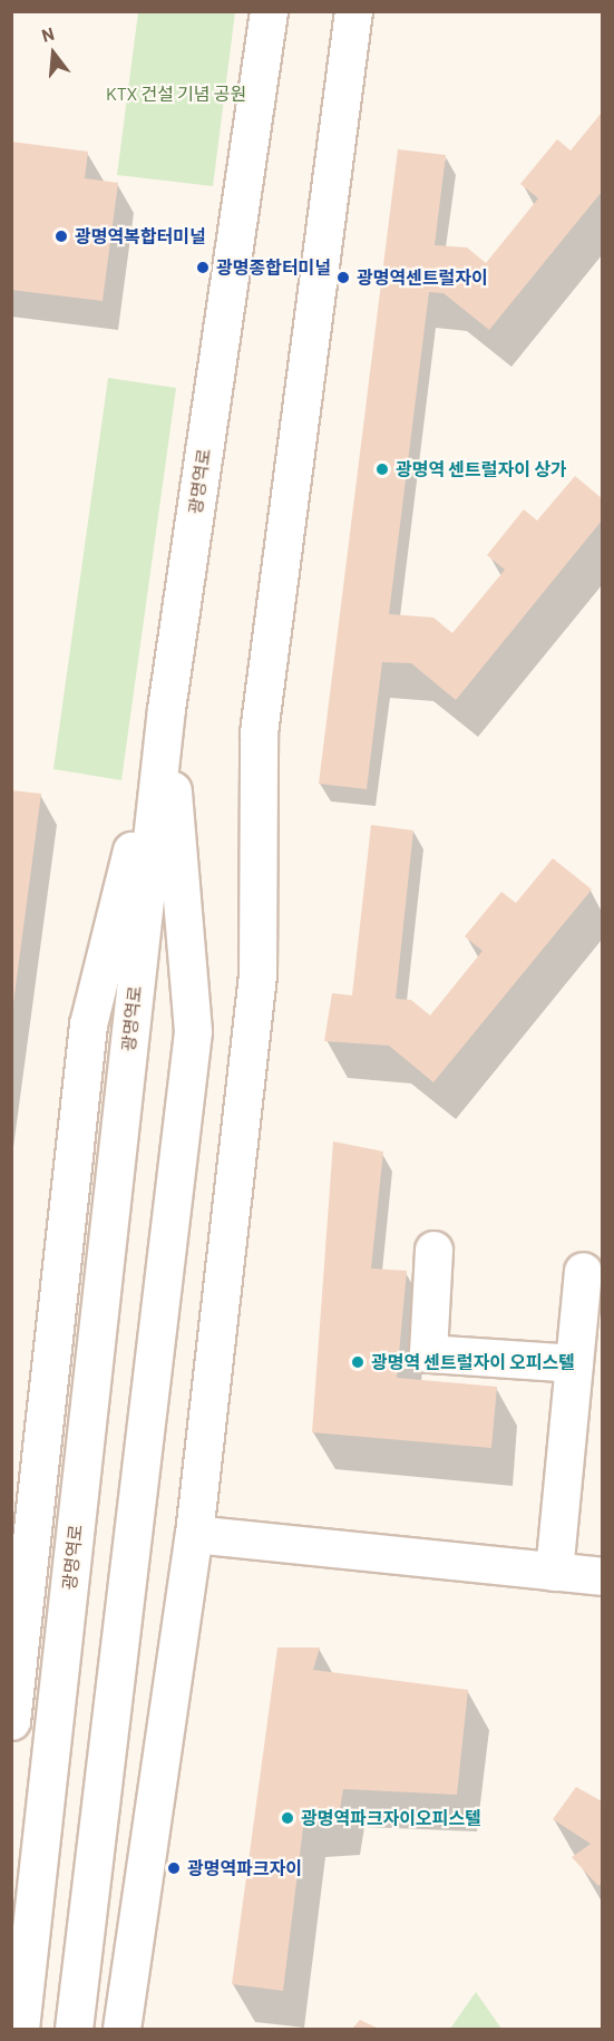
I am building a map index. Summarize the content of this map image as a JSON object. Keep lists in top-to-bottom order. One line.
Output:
{"streets":{"street":["광명역로"]},"parks":["KTX 건설 기념 공원"],"places":["광명역복합터미널","광명종합터미널","광명역센트럴자이","광명역 센트럴자이 상가","광명역 센트럴자이 오피스텔","광명역파크자이오피스텔","광명역파크자이"],"north":"top"}
